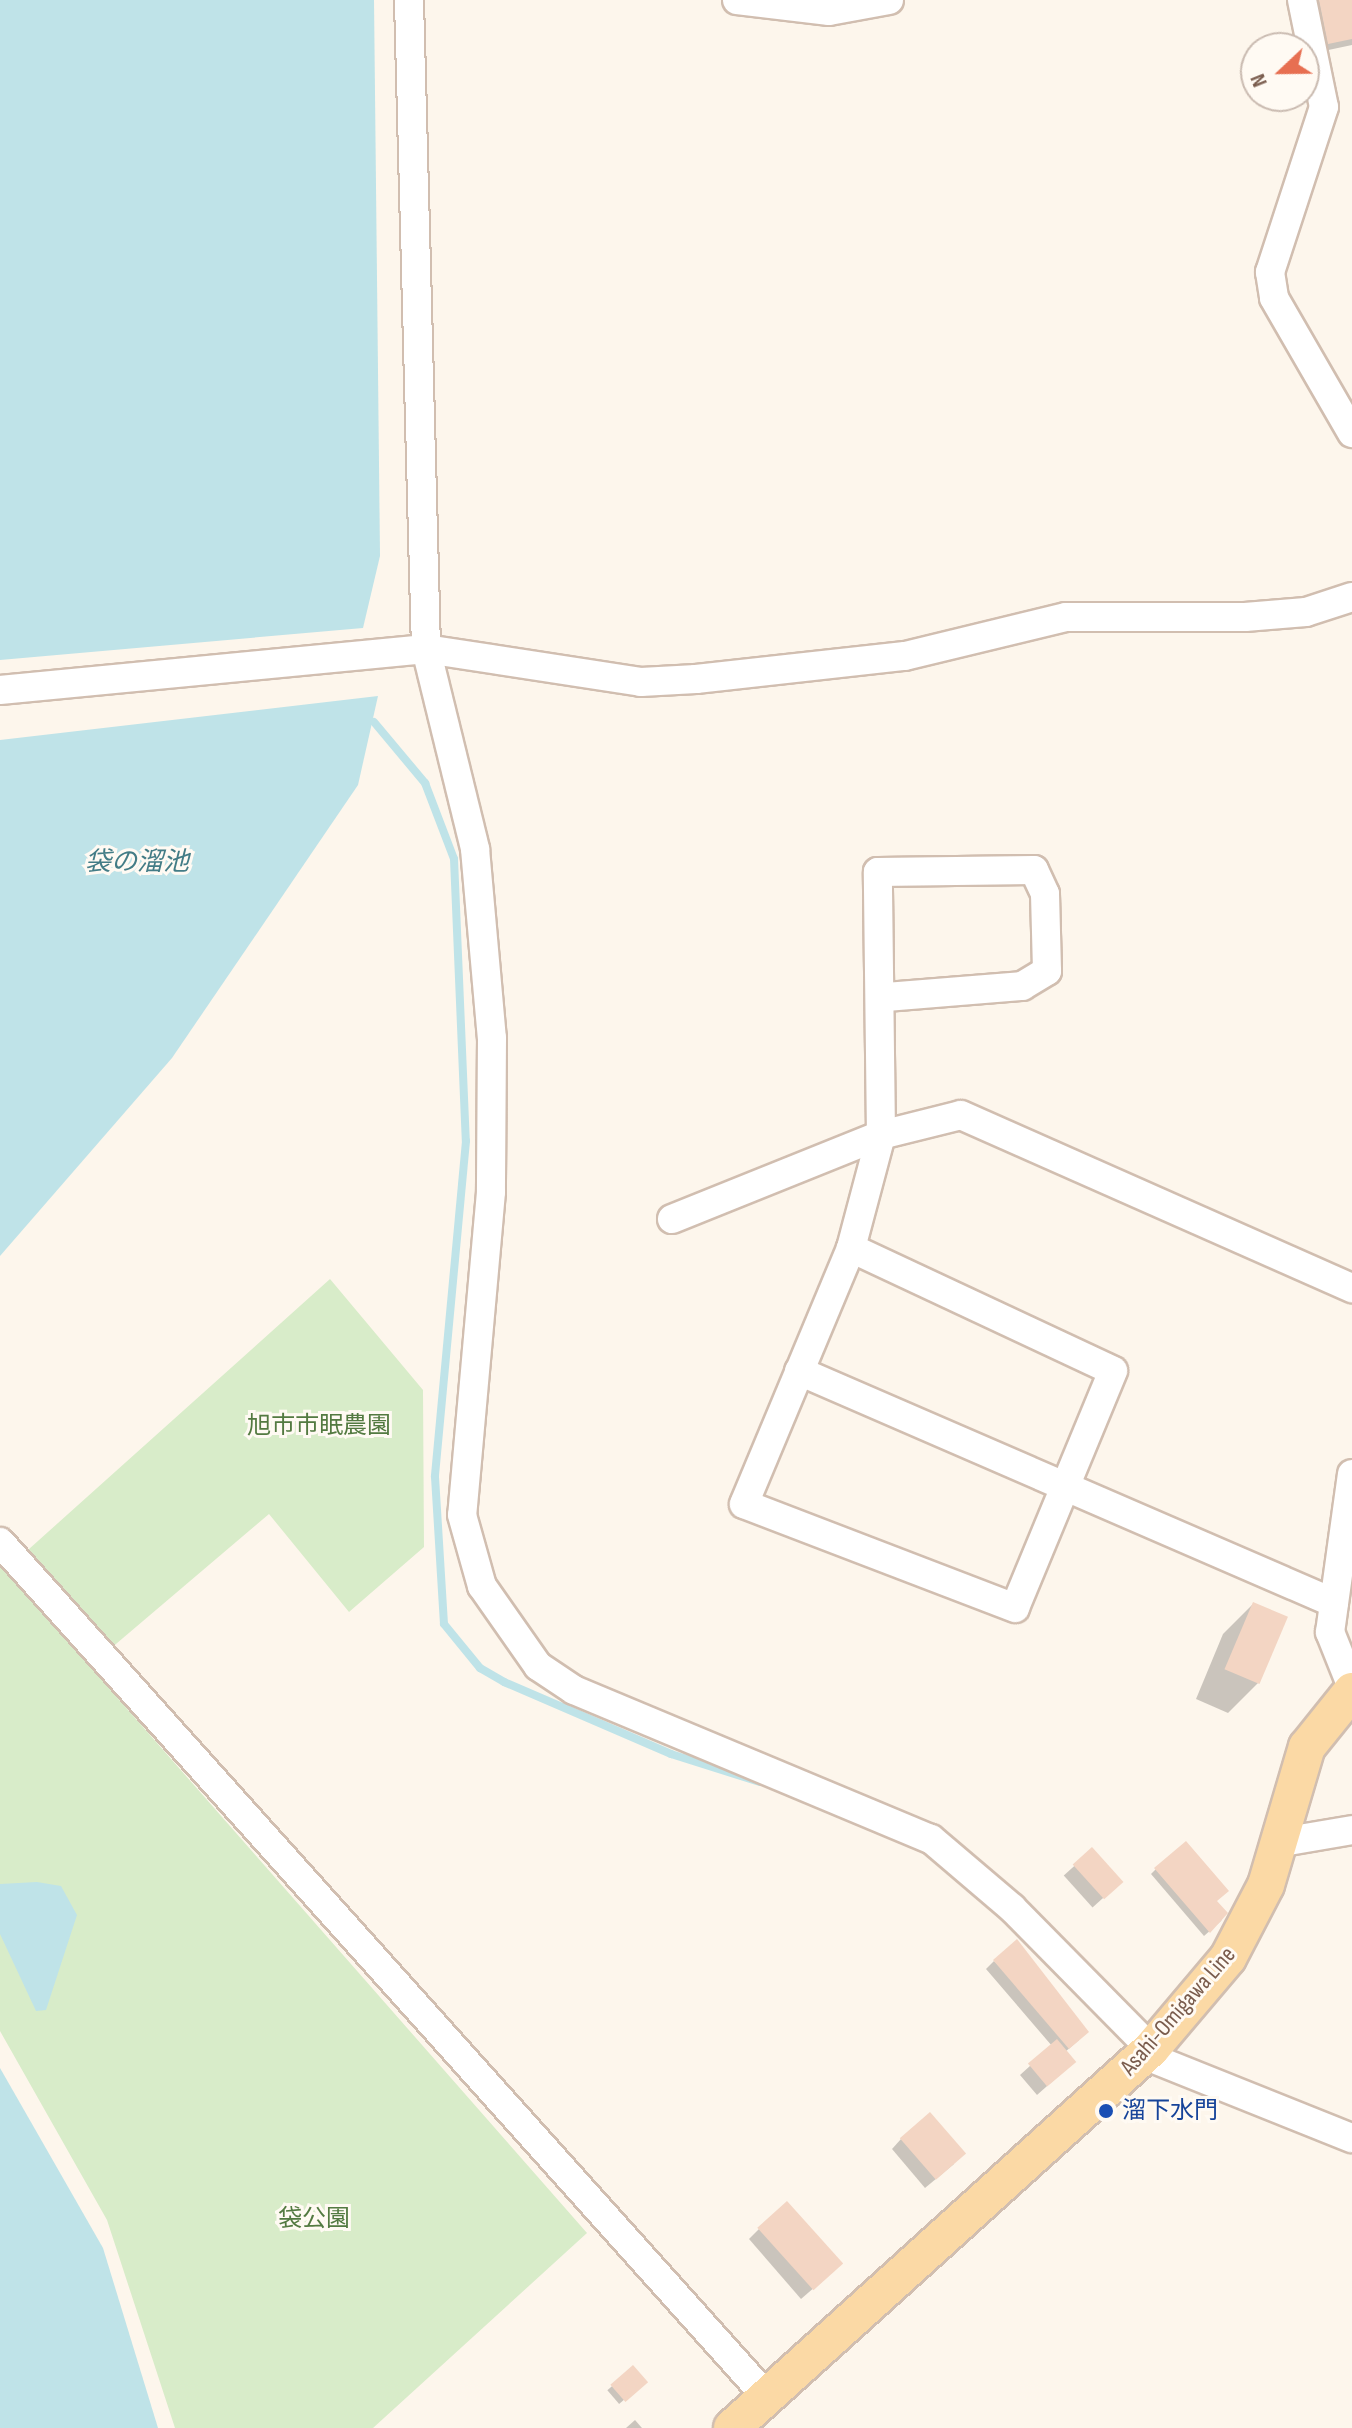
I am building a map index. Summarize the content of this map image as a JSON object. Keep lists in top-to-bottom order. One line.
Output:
{"streets":{"main road":["Asahi-Omigawa Line"]},"water":["袋の溜池"],"parks":["旭市市眠農園","袋公園"],"places":["溜下水門"],"north":"left"}
